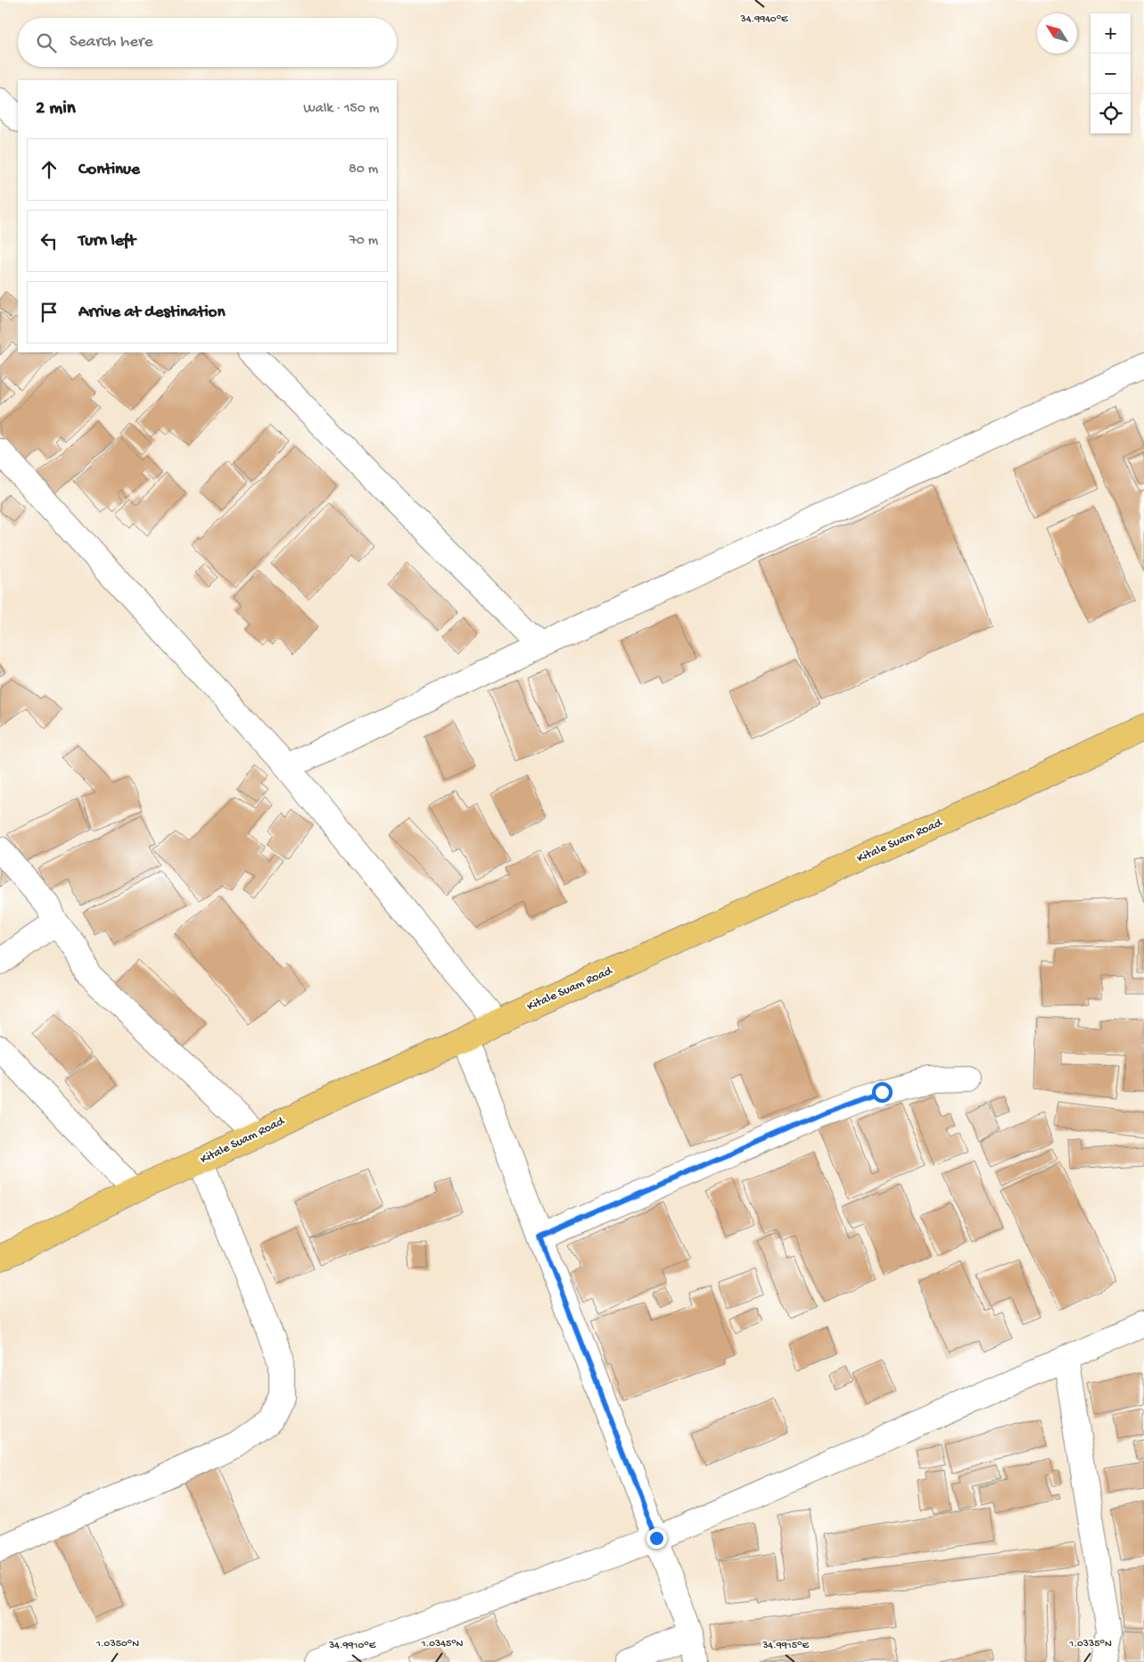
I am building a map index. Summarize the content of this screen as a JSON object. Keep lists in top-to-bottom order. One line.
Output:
{"streets":{"highway":["Kitale Suam Road"]},"north":"top left","page":{"map_buttons":["+","−"],"search":"Search here","heading":["2 min","Walk · 150 m"],"list":[["Continue","80 m"],["Turn left","70 m"],"Arrive at destination"]},"coordinates":["34.9940°E","1.0350°N","1.0345°N","1.0335°N","34.9910°E","34.9915°E"]}
